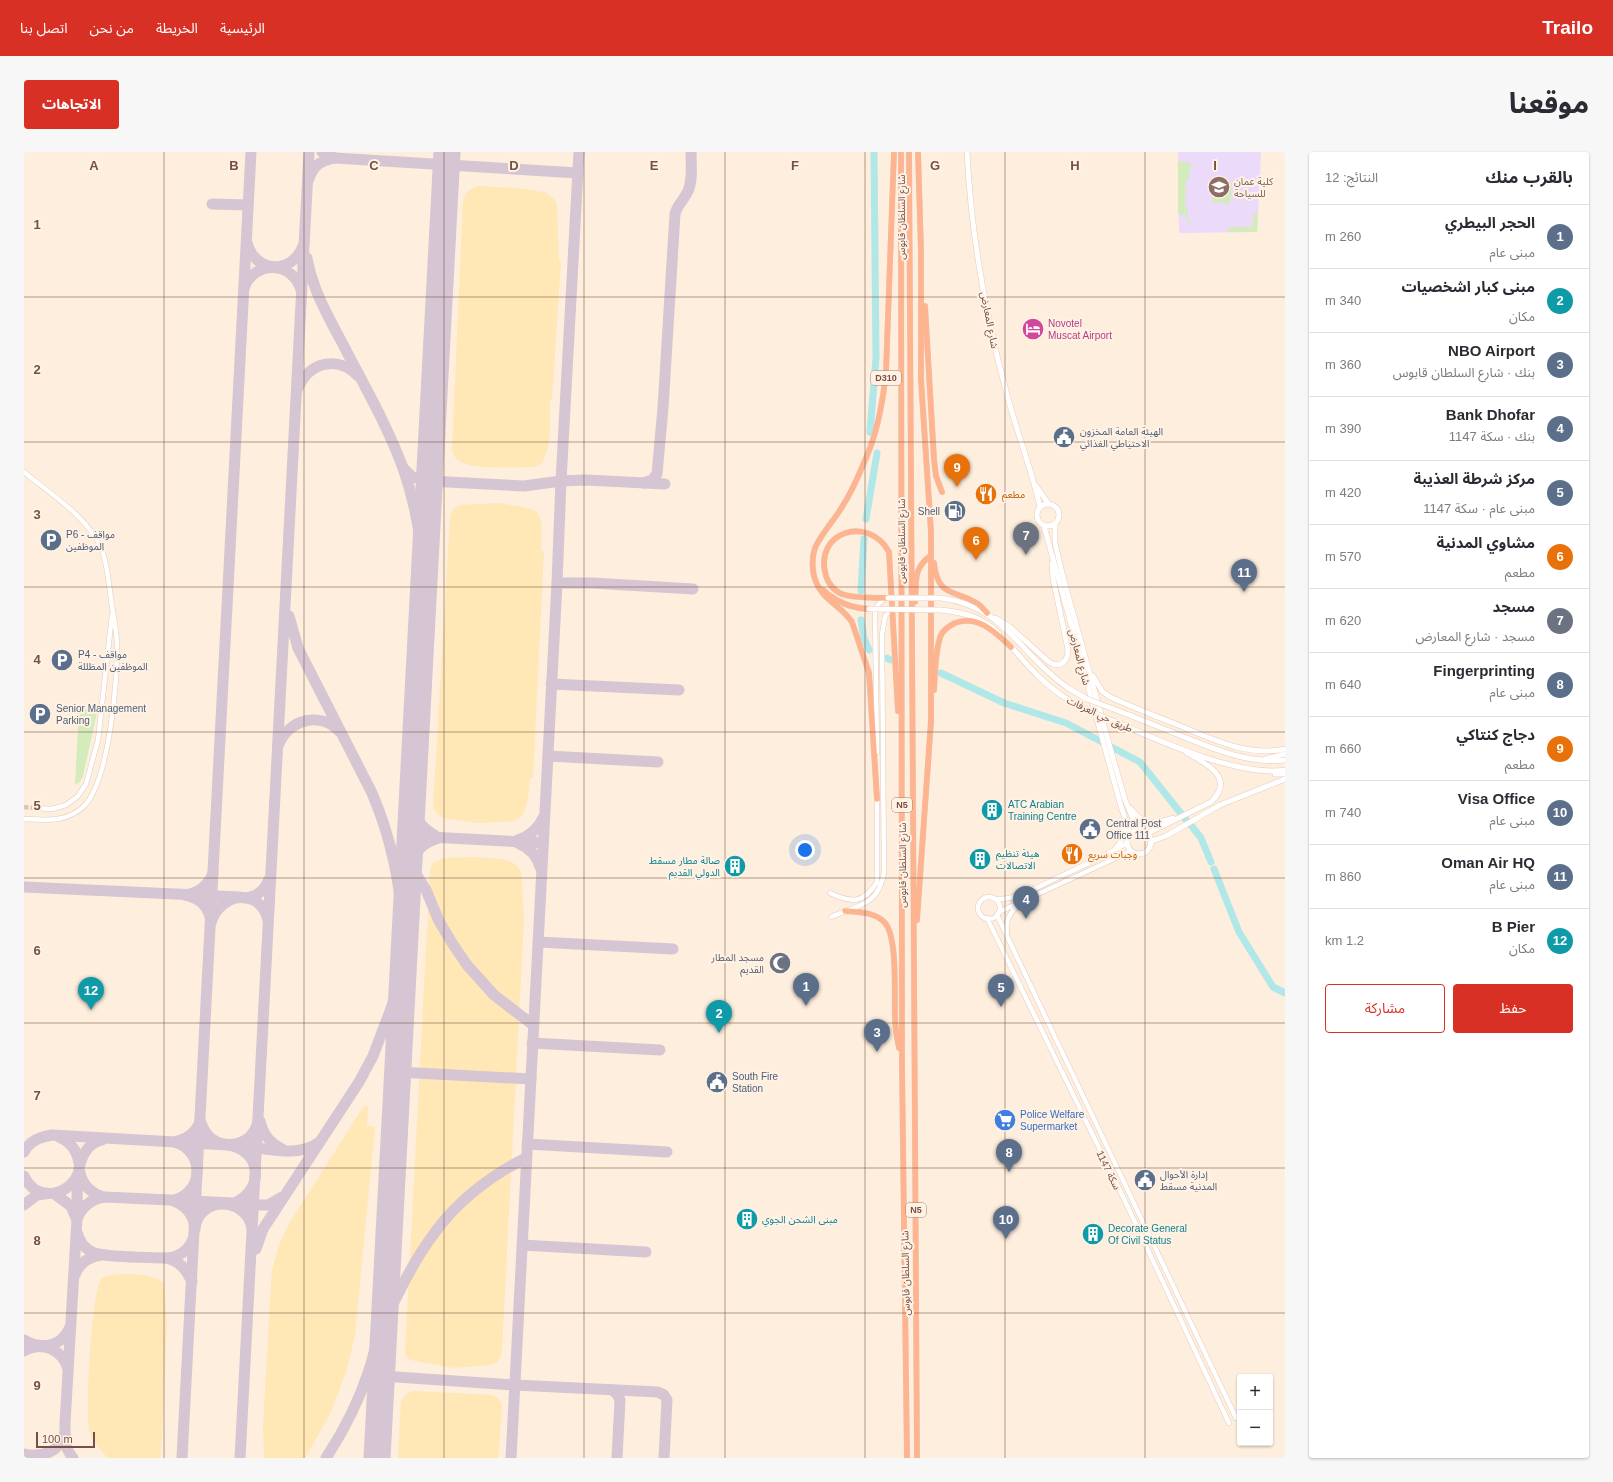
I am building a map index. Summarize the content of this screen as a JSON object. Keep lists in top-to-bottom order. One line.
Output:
{"streets":{"highway":["شارع السلطان قابوس","D310","N5"],"main road":["شارع المعارض","طريق حي العرفات"],"street":["سكة 1147"]},"places":{"school or university":["كلية عمان للسياحة"],"hotel":["Novotel Muscat Airport"],"public building":["الهيئة العامة المخزون الاحتياطي الغذائي","Central Post Office 111","South Fire Station","إدارة الأحوال المدنية مسقط"],"restaurant":["مطعم","وجبات سريع"],"fuel station":["Shell"],"parking":["P6 - مواقف الموظفين","P4 - مواقف الموظفين المظللة","Senior Management Parking"],"building":["ATC Arabian Training Centre","هيئة تنظيم الاتصالات","صالة مطار مسقط الدولي القديم","مبنى الشحن الجوي","Decorate General Of Civil Status"],"mosque":["مسجد المطار القديم"],"supermarket":["Police Welfare Supermarket"]},"scale_bar":"100 m","page":{"header":"Trailo","nav":["الرئيسية","الخريطة","من نحن","اتصل بنا"],"title":"موقعنا","buttons":["الاتجاهات",["حفظ","مشاركة"]],"heading":["بالقرب منك","النتائج: 12"],"list":[{"mark":"1","name":"الحجر البيطري","note":"مبنى عام","value":"260 m"},{"mark":"2","name":"مبنى كبار اشخصيات","note":"مكان","value":"340 m"},{"mark":"3","name":"NBO Airport","note":"بنك · شارع السلطان قابوس","value":"360 m"},{"mark":"4","name":"Bank Dhofar","note":"بنك · سكة 1147","value":"390 m"},{"mark":"5","name":"مركز شرطة العذيبة","note":"مبنى عام · سكة 1147","value":"420 m"},{"mark":"6","name":"مشاوي المدنية","note":"مطعم","value":"570 m"},{"mark":"7","name":"مسجد","note":"مسجد · شارع المعارض","value":"620 m"},{"mark":"8","name":"Fingerprinting","note":"مبنى عام","value":"640 m"},{"mark":"9","name":"دجاج كنتاكي","note":"مطعم","value":"660 m"},{"mark":"10","name":"Visa Office","note":"مبنى عام","value":"740 m"},{"mark":"11","name":"Oman Air HQ","note":"مبنى عام","value":"860 m"},{"mark":"12","name":"B Pier","note":"مكان","value":"1.2 km"}],"pins":["9","7","6","11","4","1","5","12","2","3","8","10"],"map_buttons":["+","−"],"scale":"100 m"},"grid":{"columns":["A","B","C","D","E","F","G","H","I"],"rows":["1","2","3","4","5","6","7","8","9"]}}
